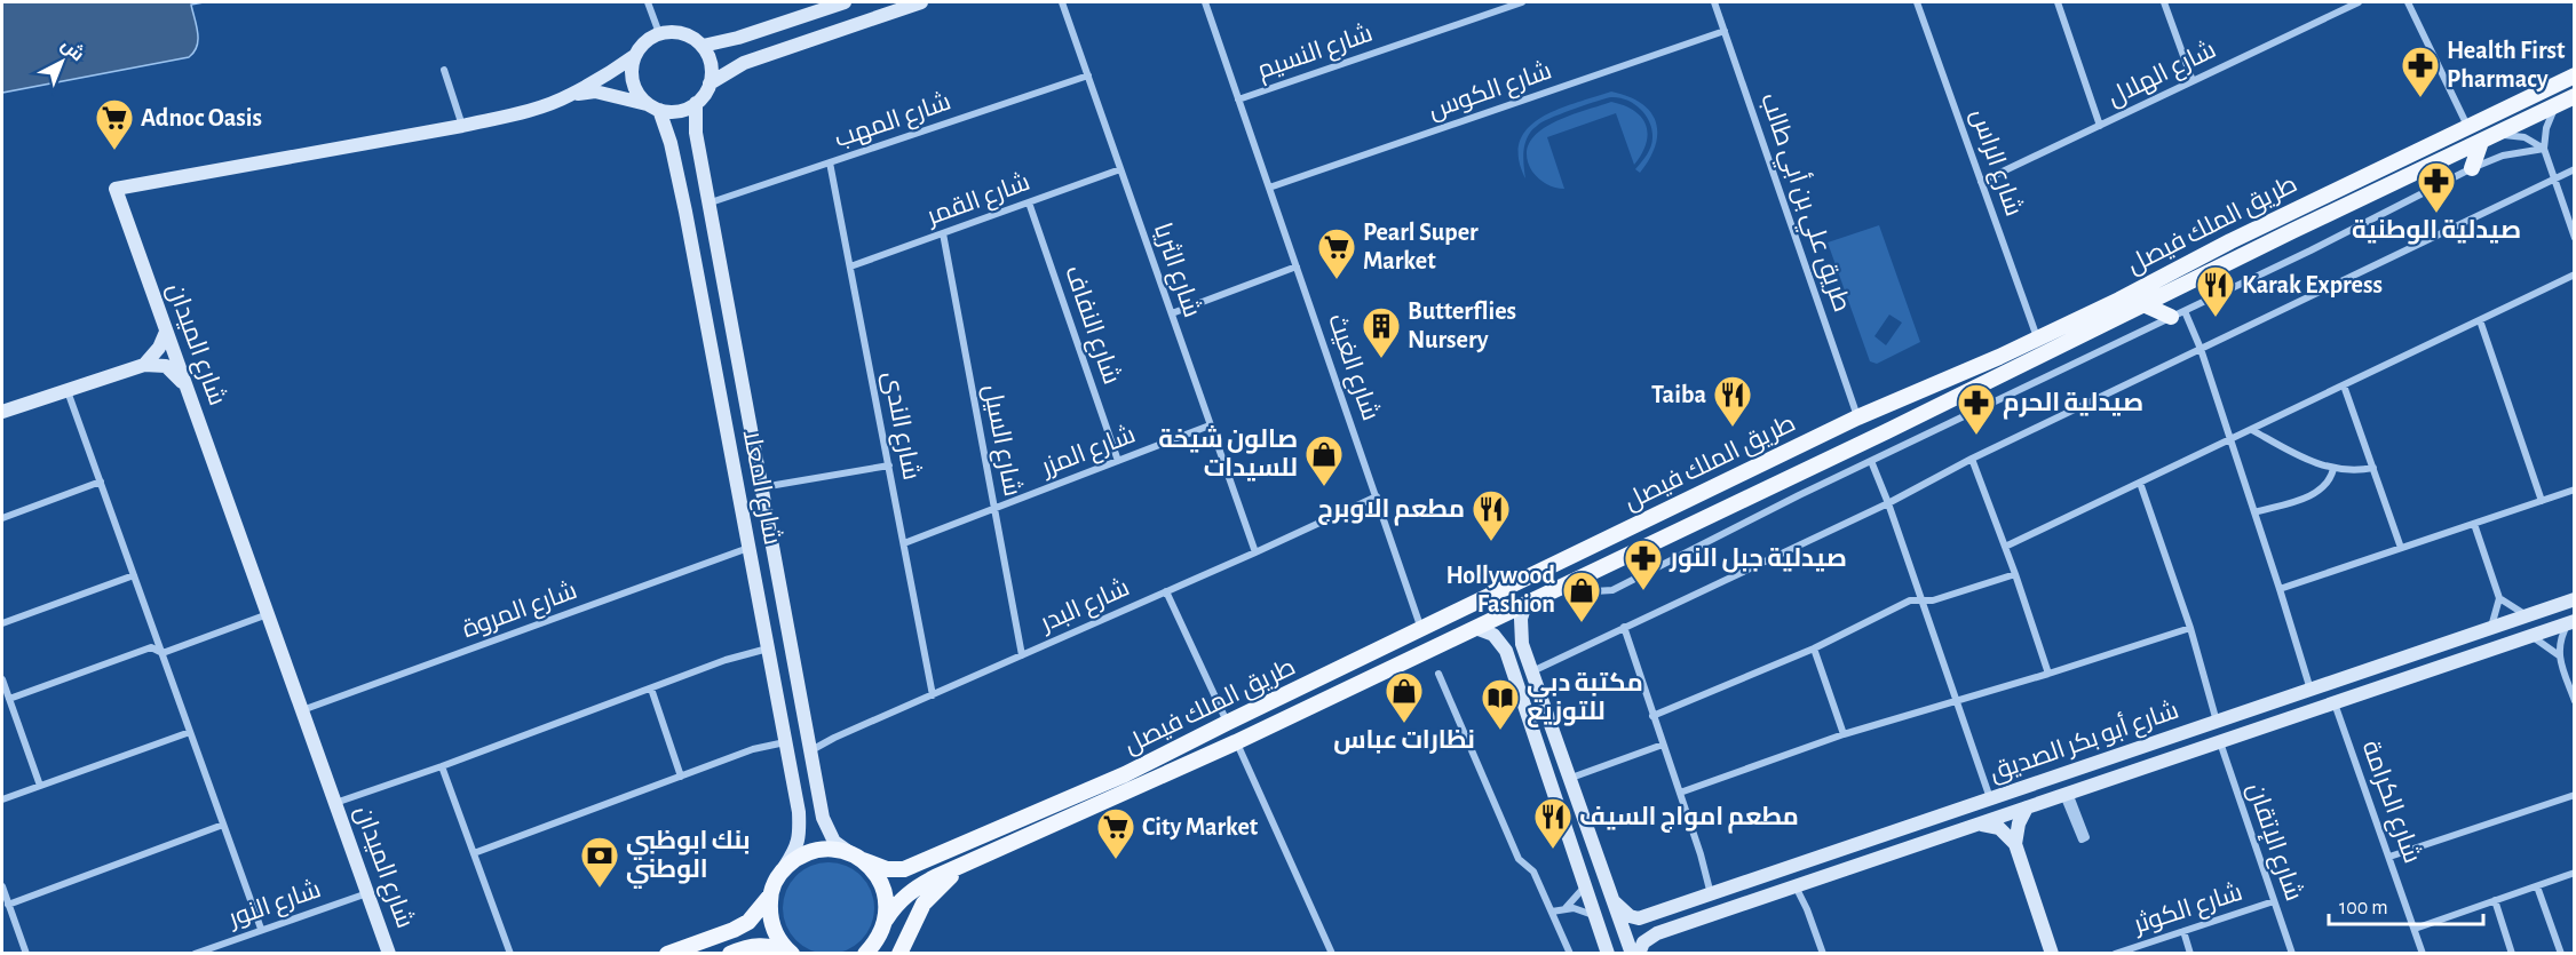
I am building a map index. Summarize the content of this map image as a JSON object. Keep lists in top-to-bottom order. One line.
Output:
{"streets":{"main road":["طريق الملك فيصل"],"street":["شارع النسيم","شارع الهلال","شارع الكوس","شارع المهب","شارع الراس","شارع القمر","طريق علي بن أبي طالب","شارع الثريا","شارع النفاف","شارع الميدان","شارع الغيث","شارع الندى","شارع السيل","شارع المزر","شارع المعلا","شارع البدر","شارع المروة","شارع أبو بكر الصديق","شارع الكرامة","شارع الإتقان","شارع النور","شارع الكوثر"]},"crossings":[["شارع النسيم","شارع الغيث"],["شارع الهلال","شارع الراس"],["شارع الكوس","طريق علي بن أبي طالب"],["شارع الكوس","شارع الغيث"],["شارع المهب","شارع الثريا"],["شارع المهب","شارع الندى"],["شارع المهب","شارع المعلا"],["شارع الراس","طريق الملك فيصل"],["شارع القمر","شارع الثريا"],["شارع القمر","شارع النفاف"],["شارع القمر","شارع الندى"],["شارع القمر","شارع السيل"],["طريق علي بن أبي طالب","طريق الملك فيصل"],["طريق الملك فيصل","شارع الغيث"],["طريق الملك فيصل","شارع المعلا"],["شارع الثريا","شارع المزر"],["شارع الثريا","شارع البدر"],["شارع النفاف","شارع المزر"],["شارع الميدان","شارع المعلا"],["شارع الميدان","شارع المروة"],["شارع الميدان","شارع النور"],["شارع الغيث","شارع البدر"],["شارع الندى","شارع المزر"],["شارع الندى","شارع البدر"],["شارع السيل","شارع المزر"],["شارع السيل","شارع البدر"],["شارع المعلا","شارع البدر"],["شارع المعلا","شارع المروة"],["شارع أبو بكر الصديق","شارع الكرامة"],["شارع أبو بكر الصديق","شارع الإتقان"],["شارع الإتقان","شارع الكوثر"]],"places":{"pharmacy":["Health First Pharmacy","صيدلية الوطنية","صيدلية الحرم","صيدلية جبل النور"],"supermarket":["Adnoc Oasis","Pearl Super Market","City Market"],"restaurant":["Karak Express","Taiba","مطعم الاوبرج","مطعم امواج السيف"],"building":["Butterflies Nursery"],"shop":["صالون شيخة للسيدات","Hollywood Fashion","نظارات عباس"],"library":["مكتبة دبي للتوزيع"],"bank":["بنك ابوظبي الوطني"]},"scale_bar":"100 m","north":"top right"}
